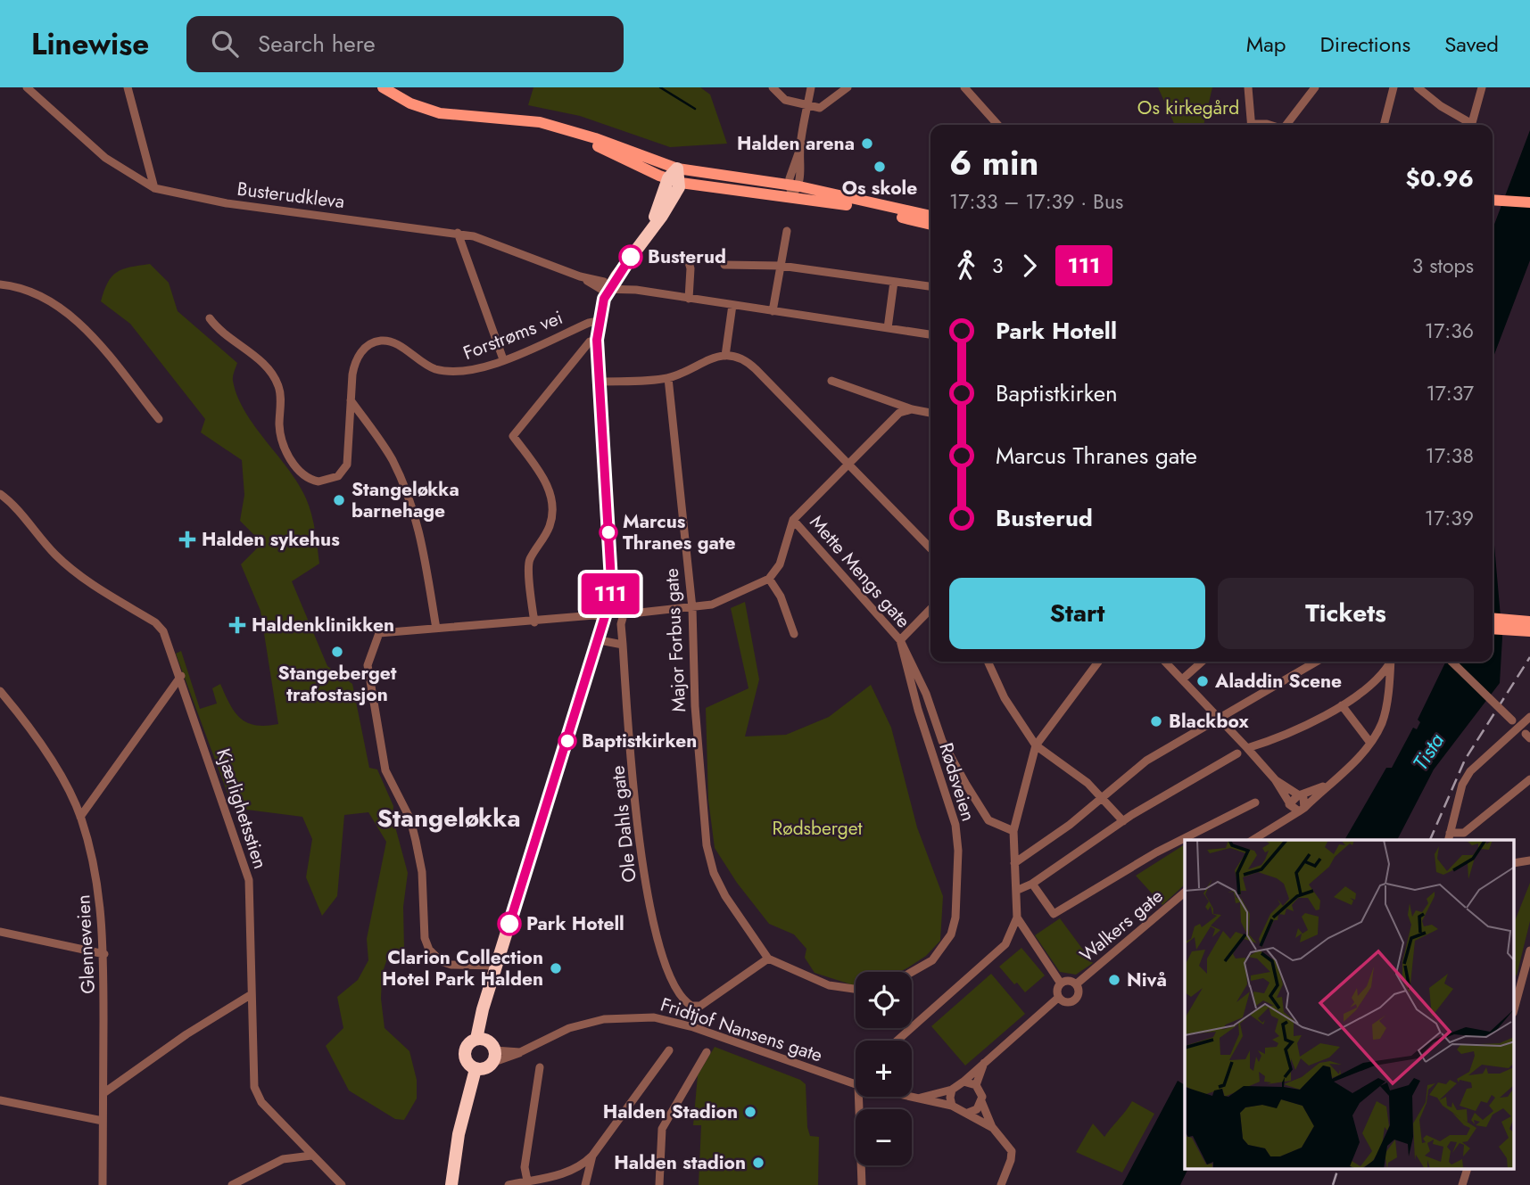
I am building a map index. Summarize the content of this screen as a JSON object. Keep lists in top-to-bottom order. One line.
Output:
{"streets":{"street":["Busterudkleva","Forstrøms vei","Mette Mengs gate","Major Forbus gate","Rødsveien","Kjærlighetsstien","Ole Dahls gate","Walkers gate","Glenneveien","Fridtjof Nansens gate"]},"crossings":[["Mette Mengs gate","Rødsveien"],["Major Forbus gate","Ole Dahls gate"],["Walkers gate","Fridtjof Nansens gate"]],"districts":["Stangeløkka"],"water":["Tista"],"parks":["Os kirkegård","Rødsberget"],"places":{"other":["Halden arena","Os skole","Busterud","Stangeløkka barnehage","Marcus Thranes gate","Stangeberget trafostasjon","Aladdin Scene","Blackbox","Baptistkirken","Park Hotell","Clarion Collection Hotel Park Halden","Nivå","Halden Stadion","Halden stadion"],"health":["Halden sykehus","Haldenklinikken"]},"lines":["bus line 111"],"page":{"header":"Linewise","search":"Search here","nav":["Map","Directions","Saved"],"on_map":"111","heading":["6 min","17:33 – 17:39 · Bus","$0.96"],"legs":["3","111","3 stops"],"list":[{"name":"Park Hotell","value":"17:36"},{"name":"Baptistkirken","value":"17:37"},{"name":"Marcus Thranes gate","value":"17:38"},{"name":"Busterud","value":"17:39"}],"buttons":["Start","Tickets"],"map_buttons":["+","−"]}}
